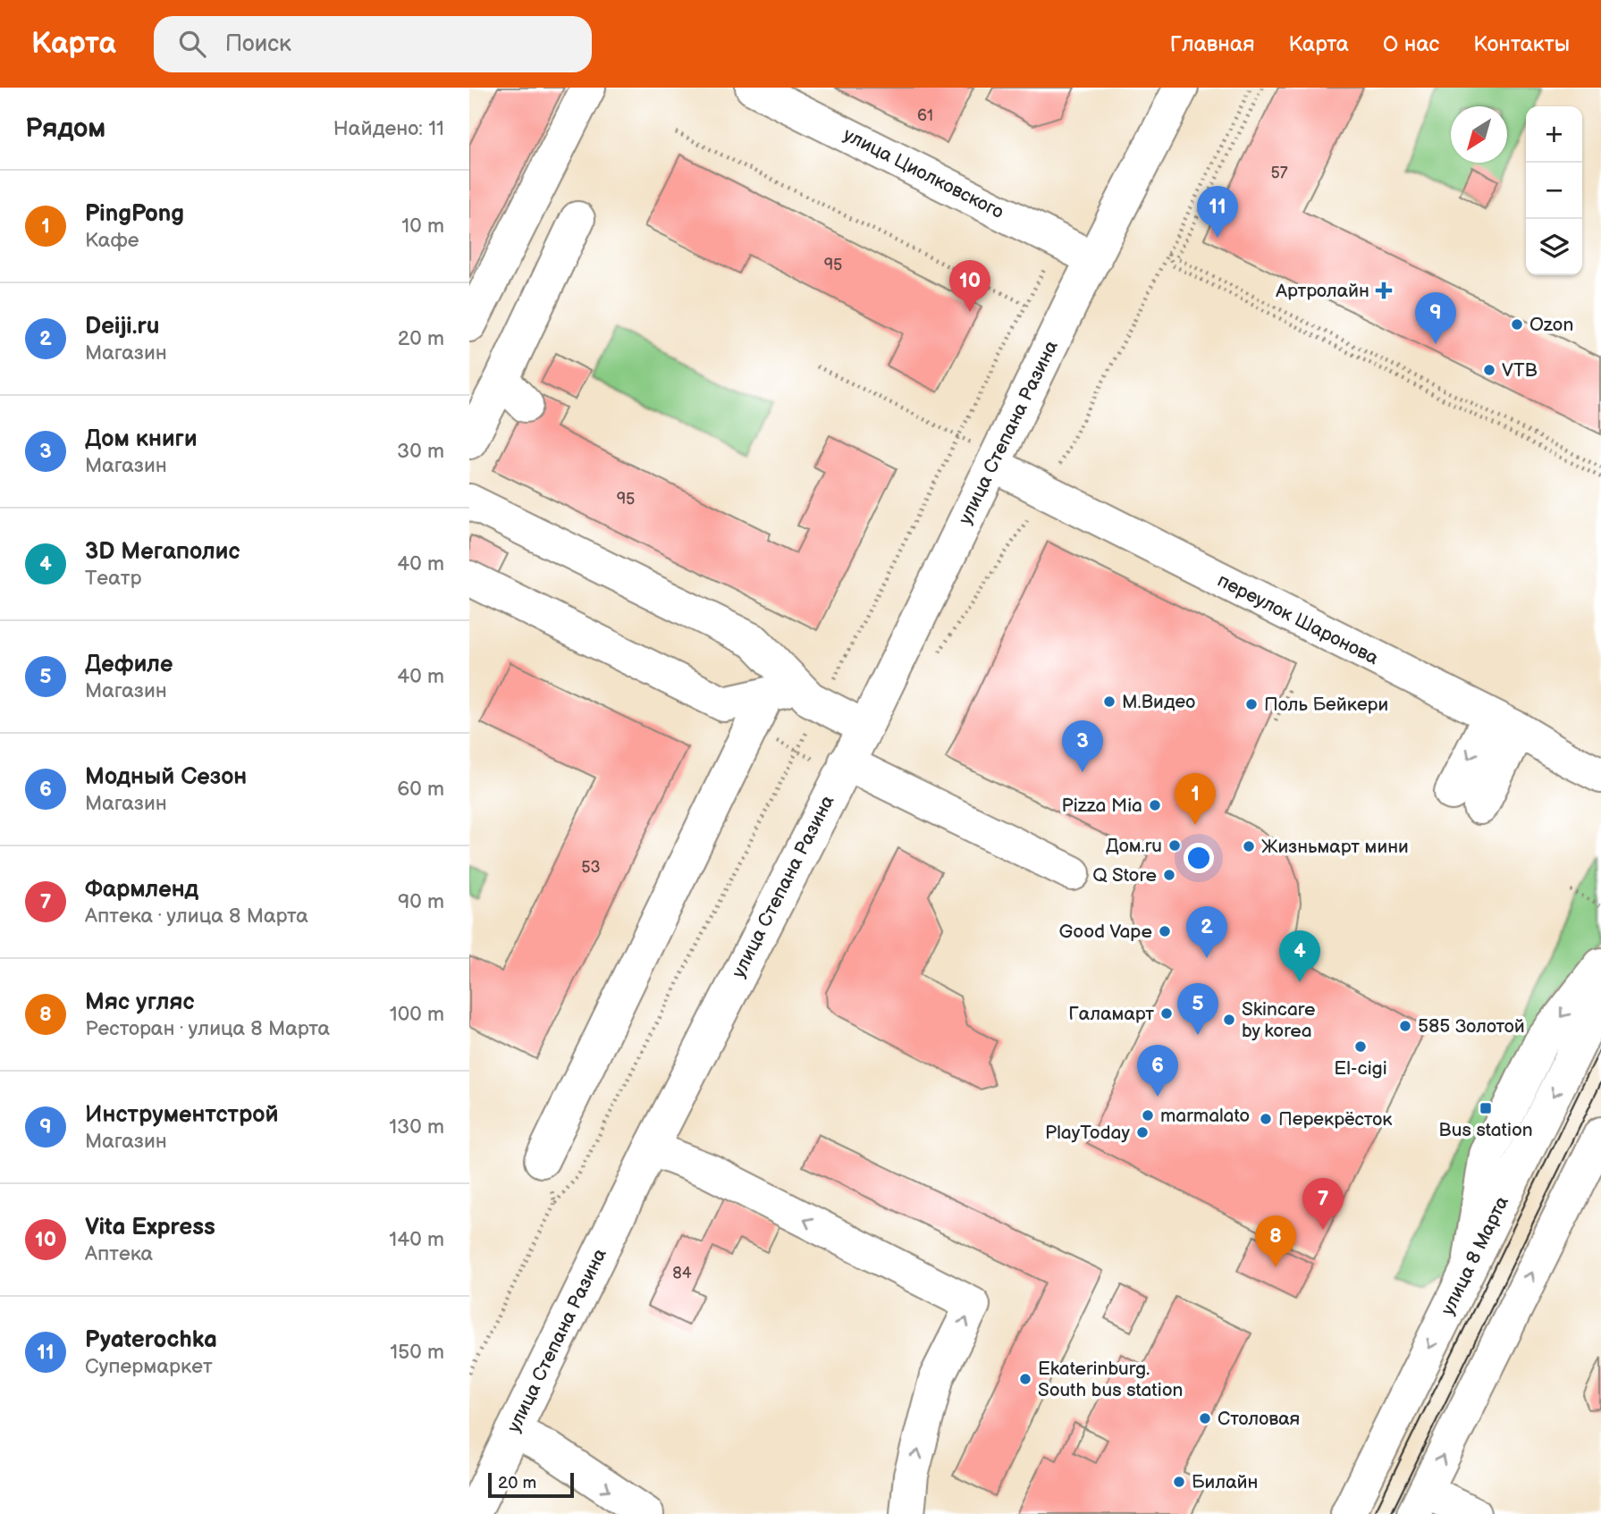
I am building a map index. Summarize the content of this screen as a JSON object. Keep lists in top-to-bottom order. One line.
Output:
{"streets":{"street":["улица Циолковского","улица Степана Разина","переулок Шаронова","улица 8 Марта"]},"crossings":[["улица Циолковского","улица Степана Разина"],["улица Степана Разина","переулок Шаронова"]],"places":{"health":["Артролайн"],"other":["Ozon","VTB","М.Видео","Поль Бейкери","Pizza Mia","Дом.ru","Жизньмарт мини","Q Store","Good Vape","Галамарт","Skincare by korea","585 Золотой","El-cigi","marmalato","Перекрёсток","PlayToday","Ekaterinburg. South bus station","Столовая","Билайн"],"transit":["Bus station"]},"house_numbers":["61","57","95","95","53","84"],"scale_bar":"20 m","north":"bottom left","page":{"header":"Карта","search":"Поиск","nav":["Главная","Карта","О нас","Контакты"],"heading":["Рядом","Найдено: 11"],"map_buttons":["+","−"],"list":[{"mark":"1","name":"PingPong","note":"Кафе","value":"10 m"},{"mark":"2","name":"Deiji.ru","note":"Магазин","value":"20 m"},{"mark":"3","name":"Дом книги","note":"Магазин","value":"30 m"},{"mark":"4","name":"3D Мегаполис","note":"Театр","value":"40 m"},{"mark":"5","name":"Дефиле","note":"Магазин","value":"40 m"},{"mark":"6","name":"Модный Сезон","note":"Магазин","value":"60 m"},{"mark":"7","name":"Фармленд","note":"Аптека · улица 8 Марта","value":"90 m"},{"mark":"8","name":"Мяс угляс","note":"Ресторан · улица 8 Марта","value":"100 m"},{"mark":"9","name":"Инструментстрой","note":"Магазин","value":"130 m"},{"mark":"10","name":"Vita Express","note":"Аптека","value":"140 m"},{"mark":"11","name":"Pyaterochka","note":"Супермаркет","value":"150 m"}],"pins":["11","10","9","3","1","2","4","5","6","7","8"],"scale":"20 m"}}
